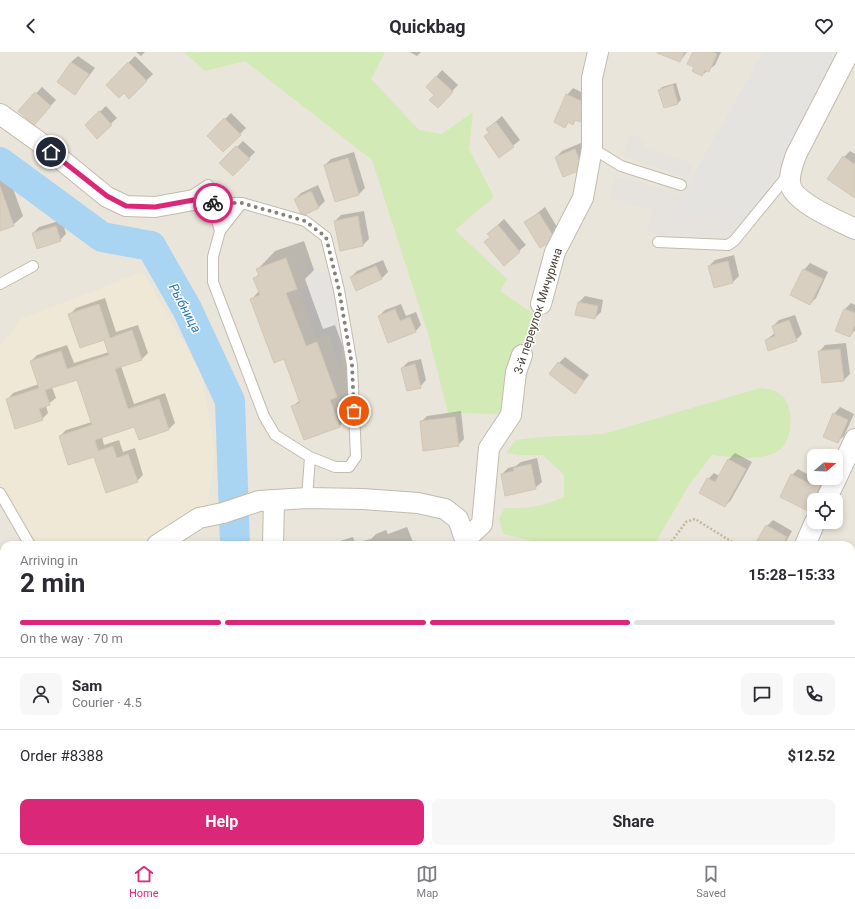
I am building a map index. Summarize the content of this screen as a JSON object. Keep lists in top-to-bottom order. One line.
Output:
{"streets":{"street":["3-й переулок Мичурина"]},"water":["Рыбница"],"north":"right","page":{"header":"Quickbag","heading":["2 min","Arriving in","15:28–15:33"],"panel":["Sam","Courier · 4.5","Order #8388","$12.52"],"bar":"On the way · 70 m","buttons":["Help","Share"],"tabs":["Home","Map","Saved"]}}
